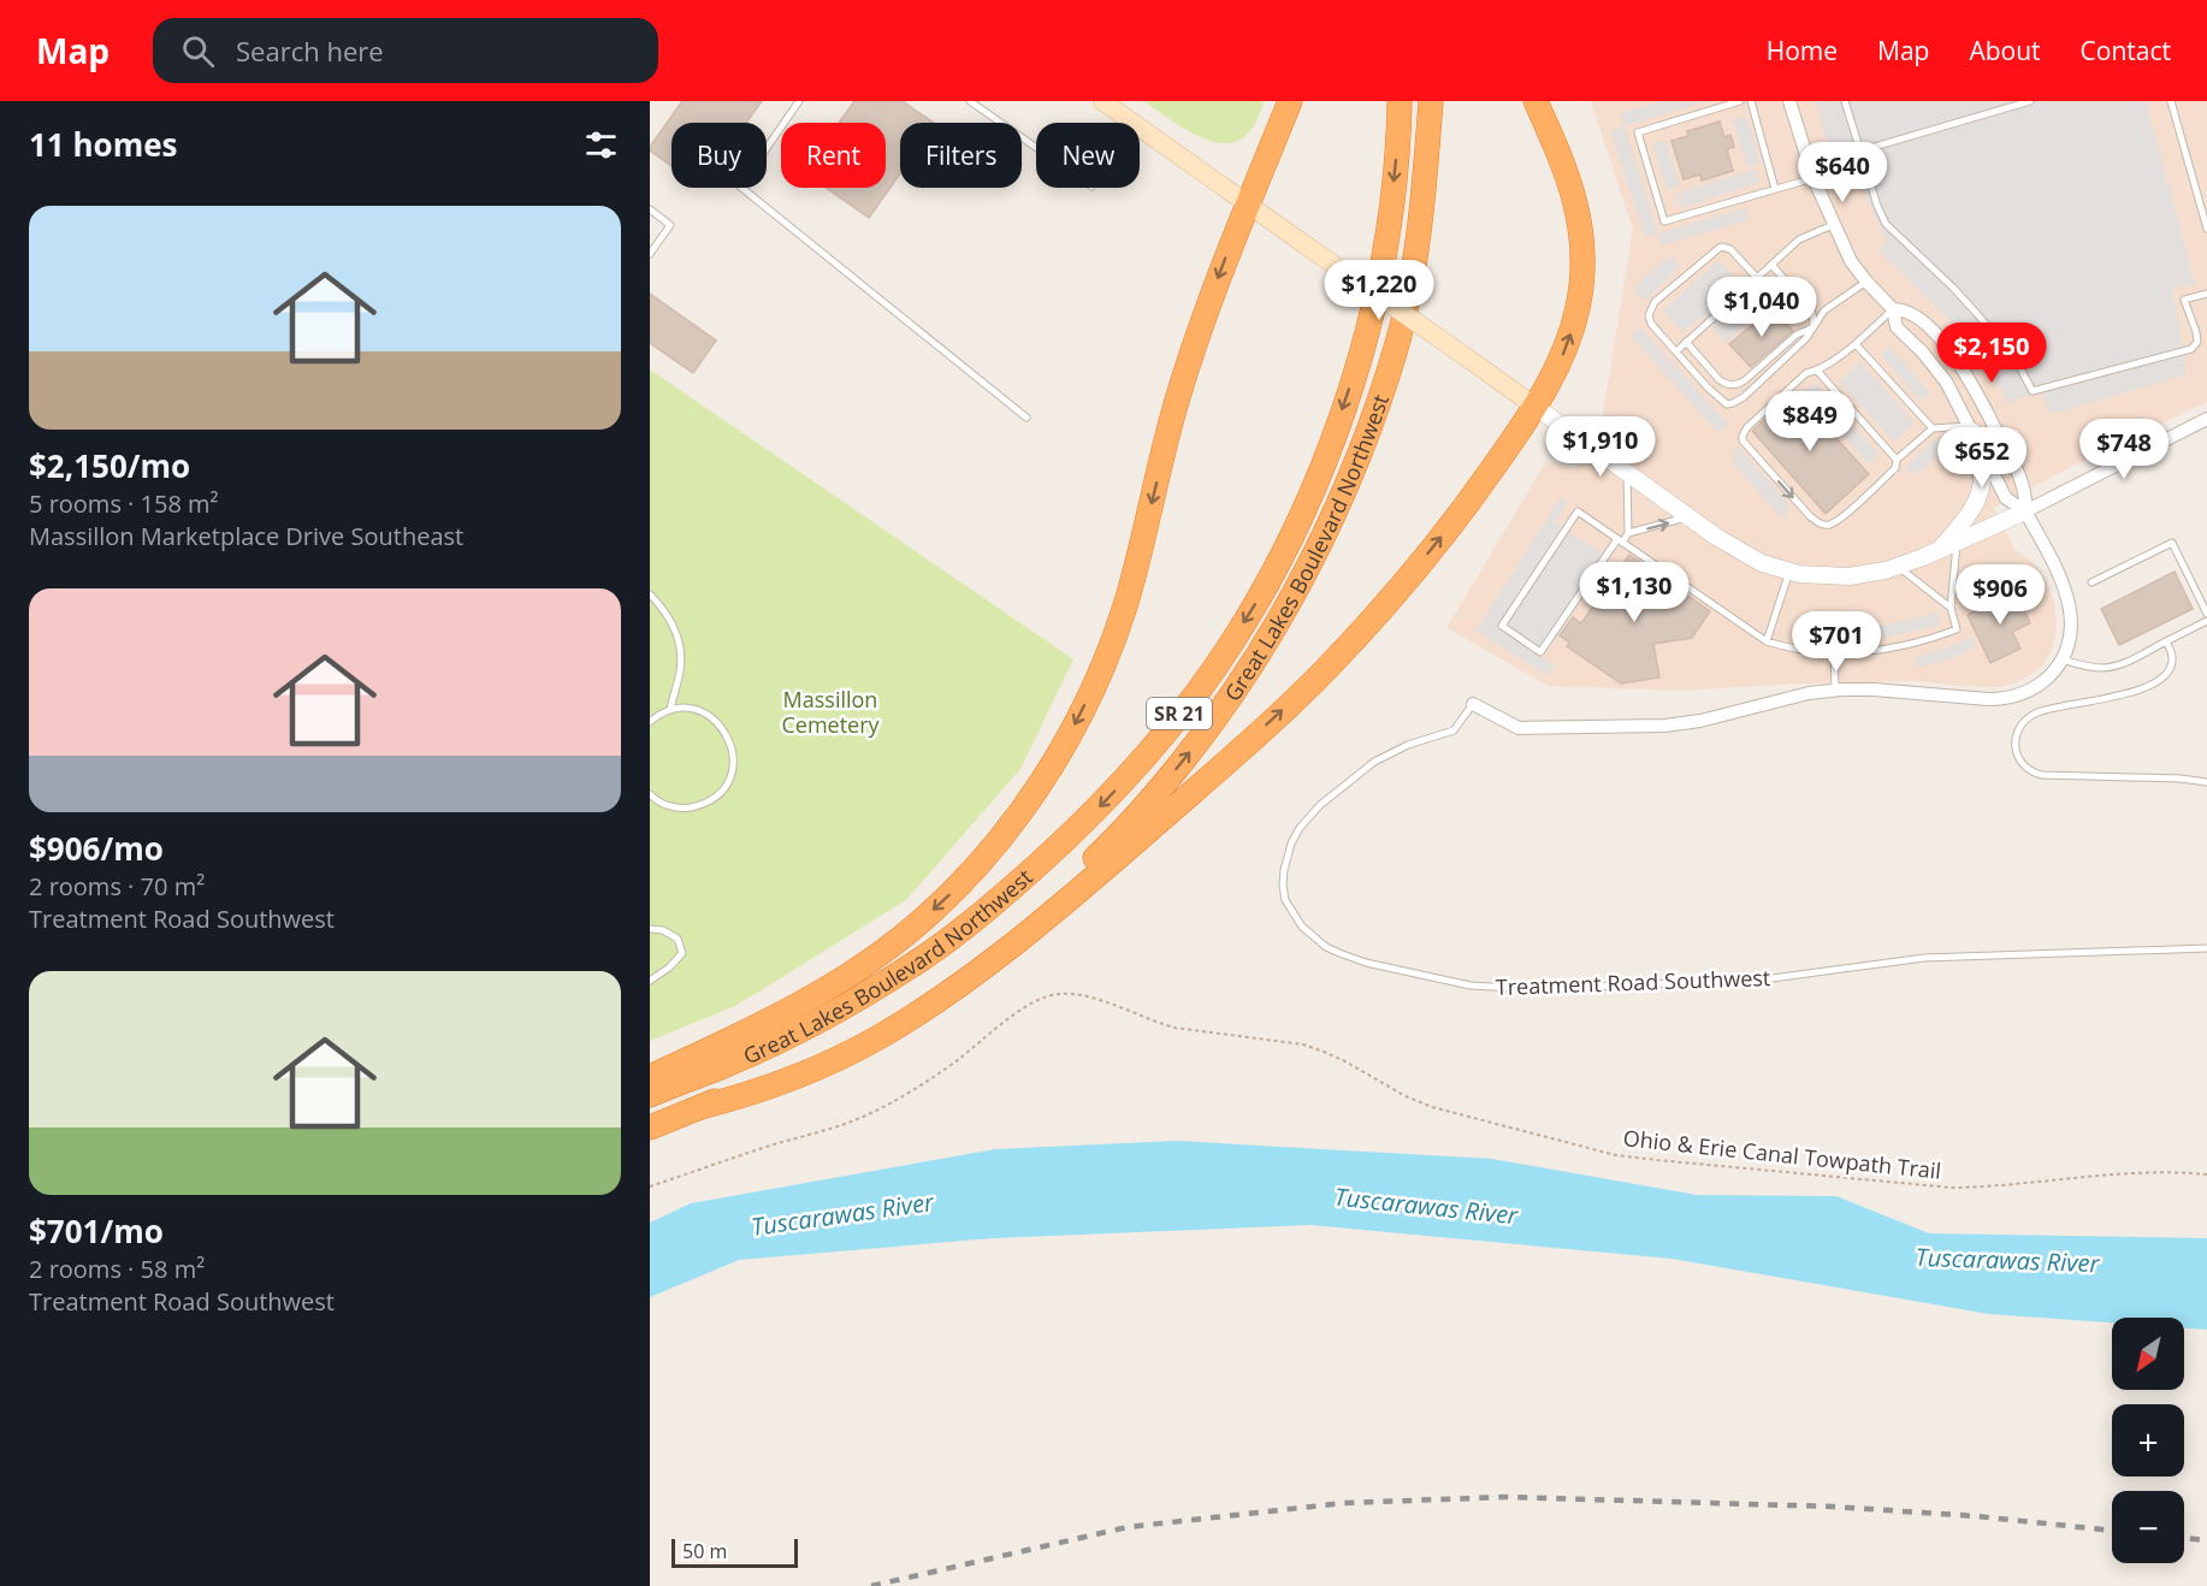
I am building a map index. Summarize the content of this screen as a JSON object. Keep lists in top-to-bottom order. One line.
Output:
{"streets":{"highway":["Great Lakes Boulevard Northwest","SR 21"],"street":["Treatment Road Southwest"],"path":["Ohio & Erie Canal Towpath Trail"]},"water":["Tuscarawas River"],"parks":["Massillon Cemetery"],"scale_bar":"50 m","north":"bottom left","page":{"header":"Map","search":"Search here","nav":["Home","Map","About","Contact"],"heading":"11 homes","chip":["Buy","Rent","Filters","New"],"price":["$640","$1,220","$1,040","$2,150","$849","$1,910","$748","$652","$1,130","$906","$701"],"list":[{"name":"$2,150/mo","note":"5 rooms · 158 m² · Massillon Marketplace Drive Southeast"},{"name":"$906/mo","note":"2 rooms · 70 m² · Treatment Road Southwest"},{"name":"$701/mo","note":"2 rooms · 58 m² · Treatment Road Southwest"}],"map_buttons":["+","−"],"scale":"50 m"}}
